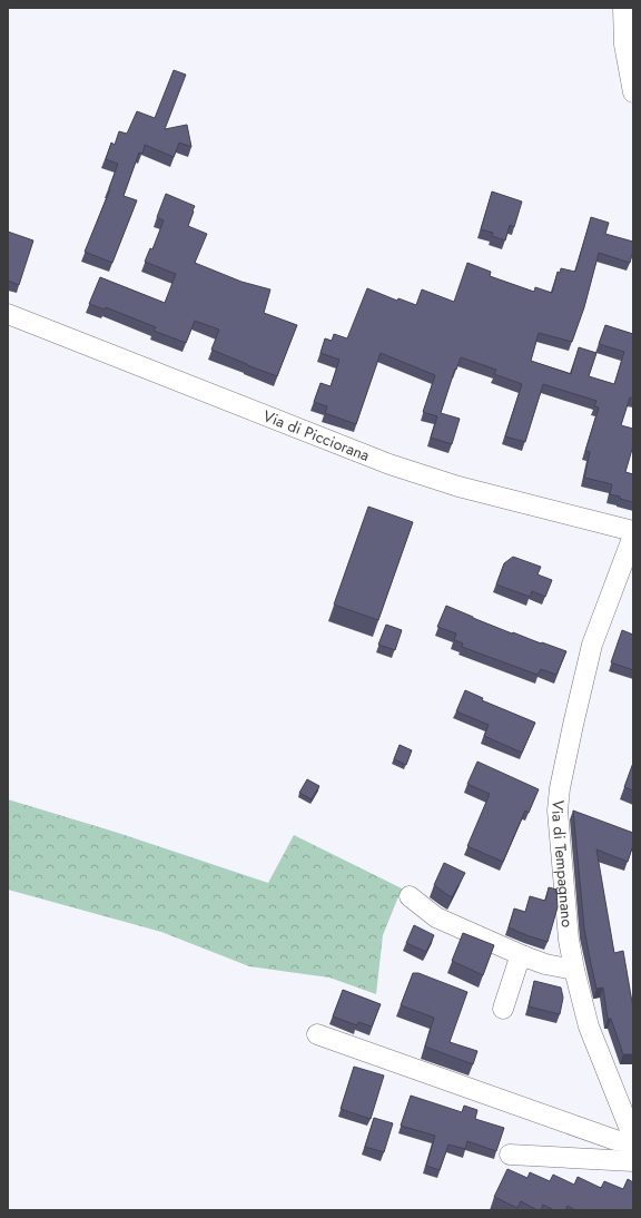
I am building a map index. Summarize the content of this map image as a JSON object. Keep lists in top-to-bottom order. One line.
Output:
{"streets":{"street":["Via di Picciorana","Via di Tempagnano"]}}
